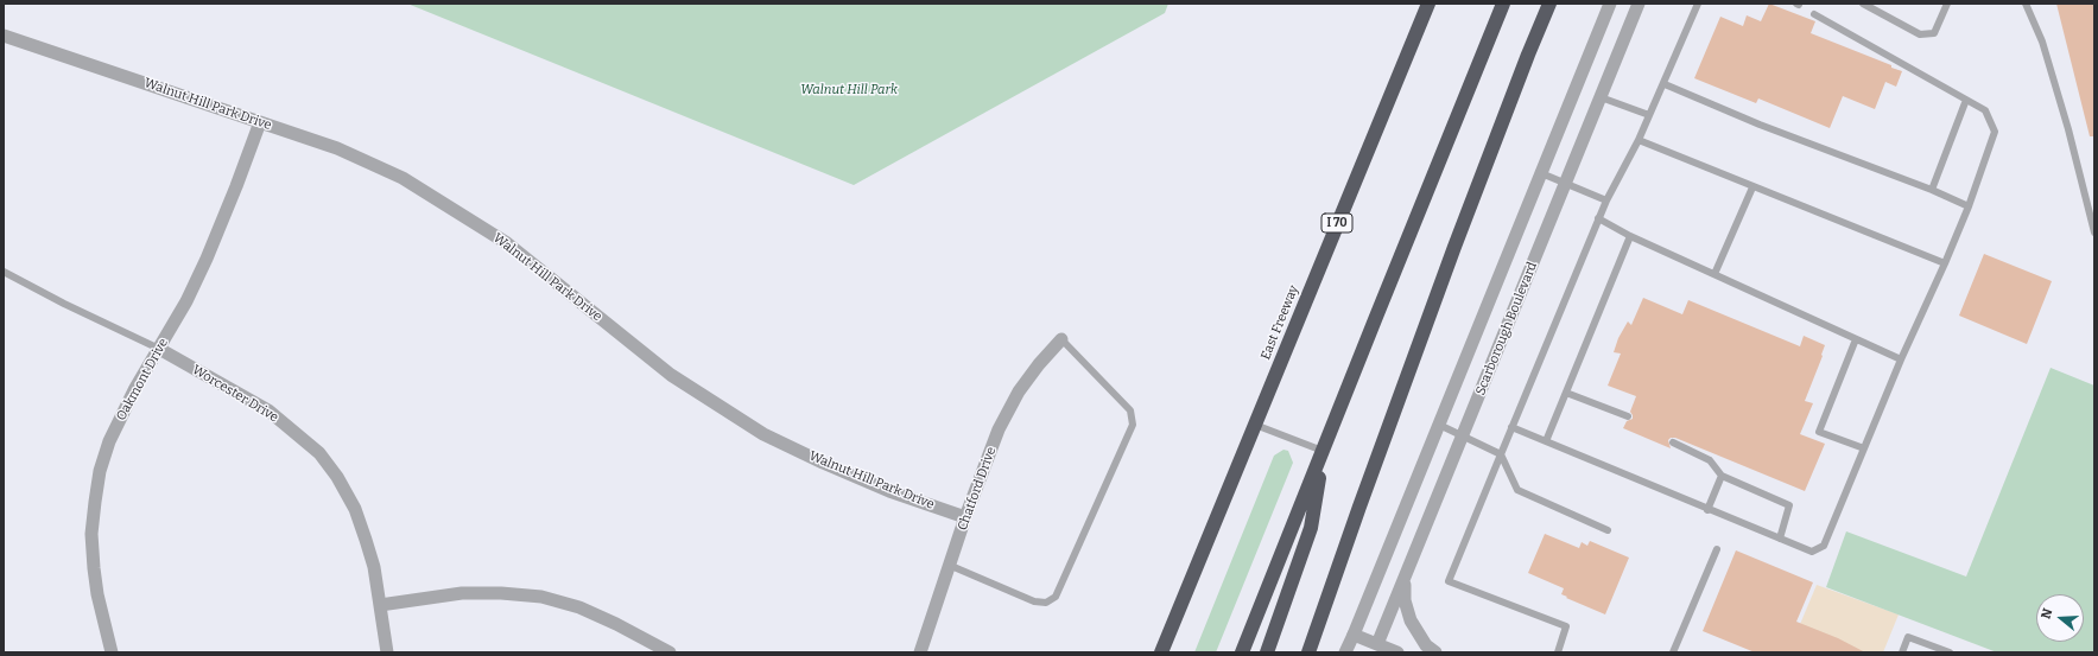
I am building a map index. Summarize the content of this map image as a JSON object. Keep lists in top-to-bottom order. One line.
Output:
{"streets":{"highway":["I 70","East Freeway"],"street":["Walnut Hill Park Drive","Scarborough Boulevard","Oakmont Drive","Worcester Drive","Chatford Drive"]},"crossings":[["Walnut Hill Park Drive","Oakmont Drive"],["Walnut Hill Park Drive","Chatford Drive"],["Oakmont Drive","Worcester Drive"]],"parks":["Walnut Hill Park"],"north":"left"}
